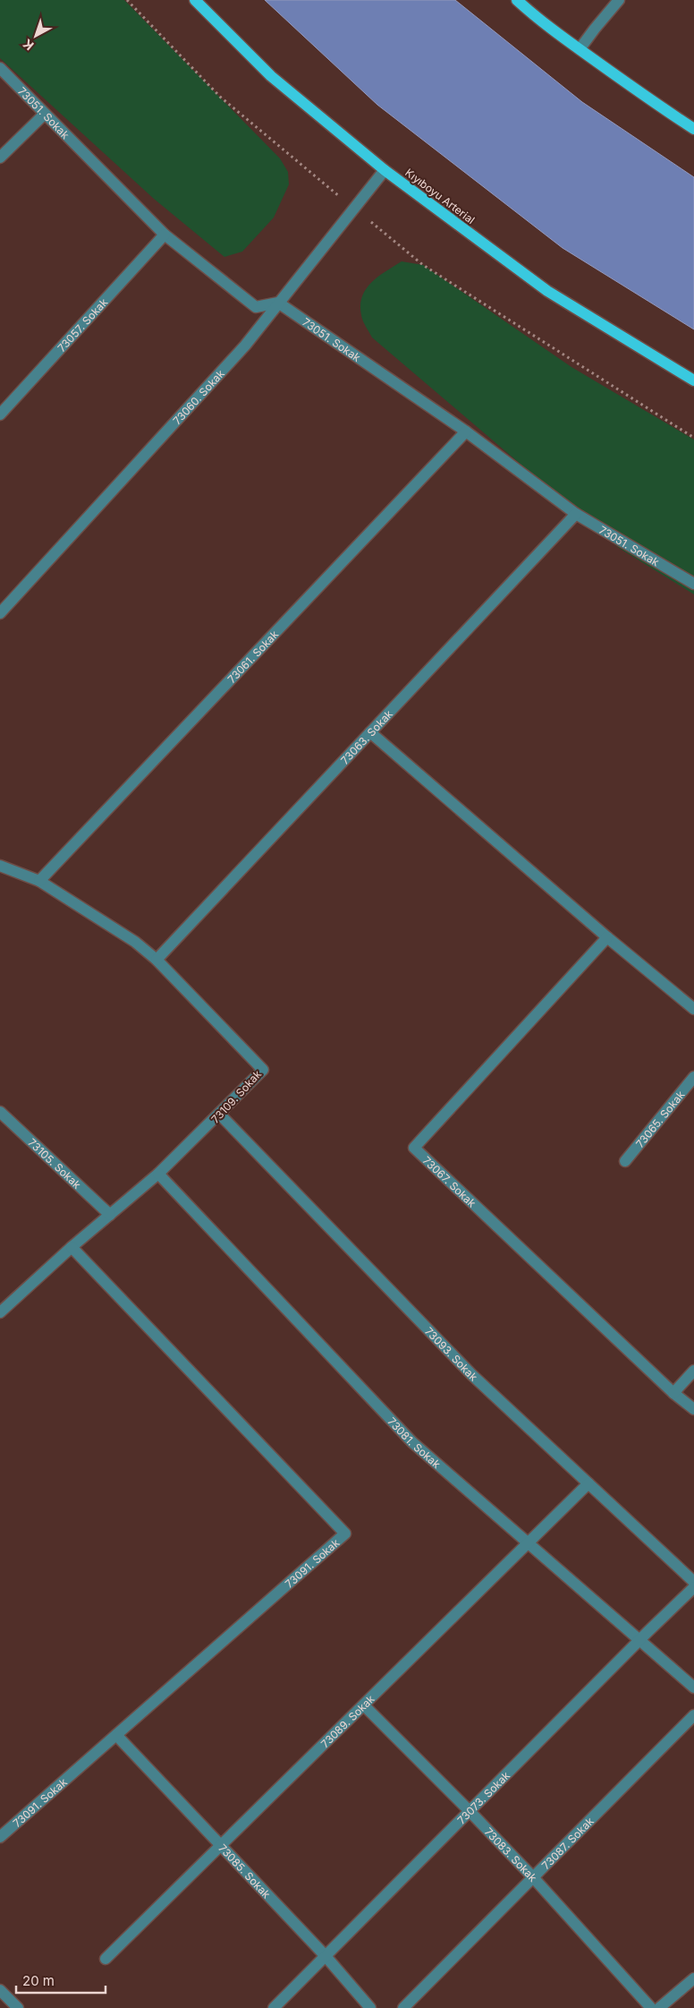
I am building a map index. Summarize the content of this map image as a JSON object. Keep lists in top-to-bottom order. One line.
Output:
{"streets":{"main road":["Kıyıboyu Arterial"],"street":["73051. Sokak","73057. Sokak","73060. Sokak","73061. Sokak","73063. Sokak","73109. Sokak","73065. Sokak","73105. Sokak","73067. Sokak","73093. Sokak","73081. Sokak","73091. Sokak","73089. Sokak","73073. Sokak","73087. Sokak","73083. Sokak","73085. Sokak"]},"crossings":[["73051. Sokak","73057. Sokak"],["73051. Sokak","73060. Sokak"],["73051. Sokak","73061. Sokak"],["73051. Sokak","73063. Sokak"],["Kıyıboyu Arterial","73060. Sokak"],["73061. Sokak","73109. Sokak"],["73063. Sokak","73109. Sokak"],["73109. Sokak","73105. Sokak"],["73109. Sokak","73093. Sokak"],["73109. Sokak","73081. Sokak"],["73109. Sokak","73091. Sokak"],["73093. Sokak","73089. Sokak"],["73081. Sokak","73089. Sokak"],["73081. Sokak","73073. Sokak"],["73091. Sokak","73085. Sokak"],["73089. Sokak","73083. Sokak"],["73089. Sokak","73085. Sokak"],["73073. Sokak","73083. Sokak"],["73073. Sokak","73085. Sokak"],["73087. Sokak","73083. Sokak"]],"scale_bar":"20 m","north":"bottom left"}
